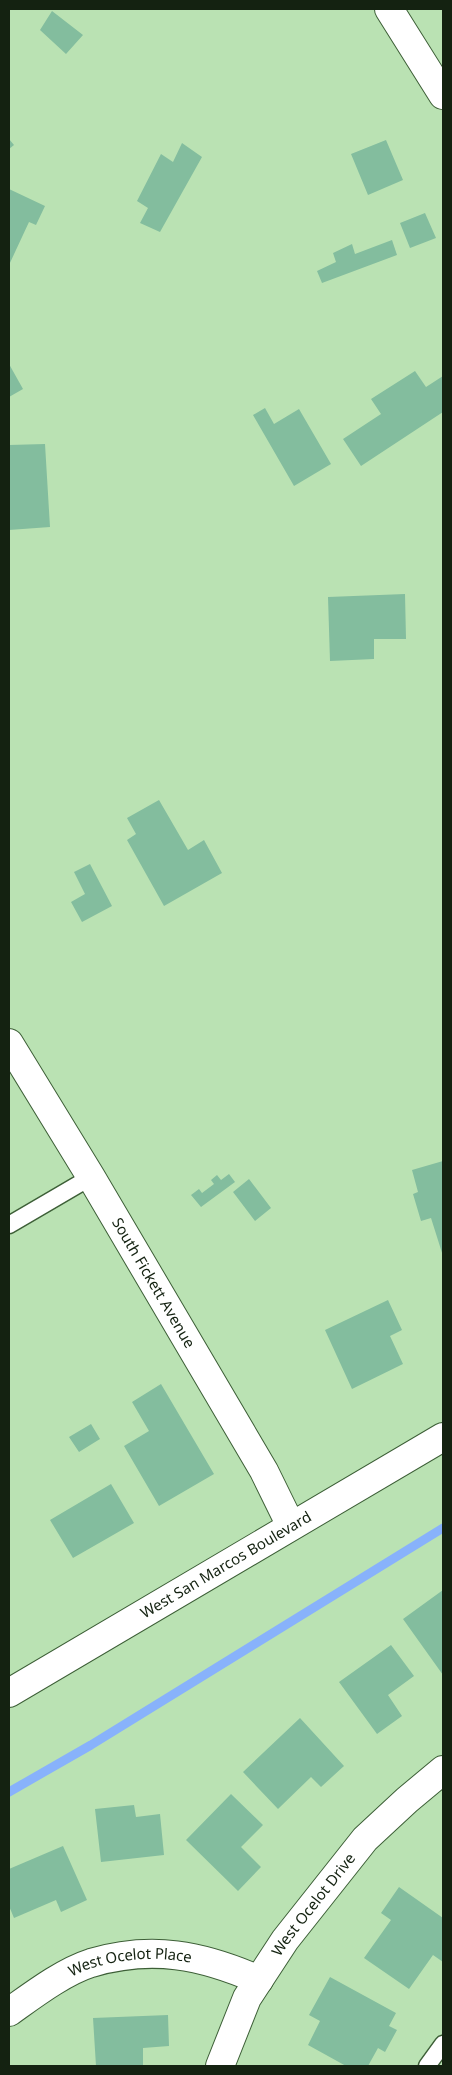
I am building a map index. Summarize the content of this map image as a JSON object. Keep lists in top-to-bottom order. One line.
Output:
{"streets":{"street":["South Fickett Avenue","West San Marcos Boulevard","West Ocelot Drive","West Ocelot Place"]},"crossings":[["South Fickett Avenue","West San Marcos Boulevard"],["West Ocelot Drive","West Ocelot Place"]]}
